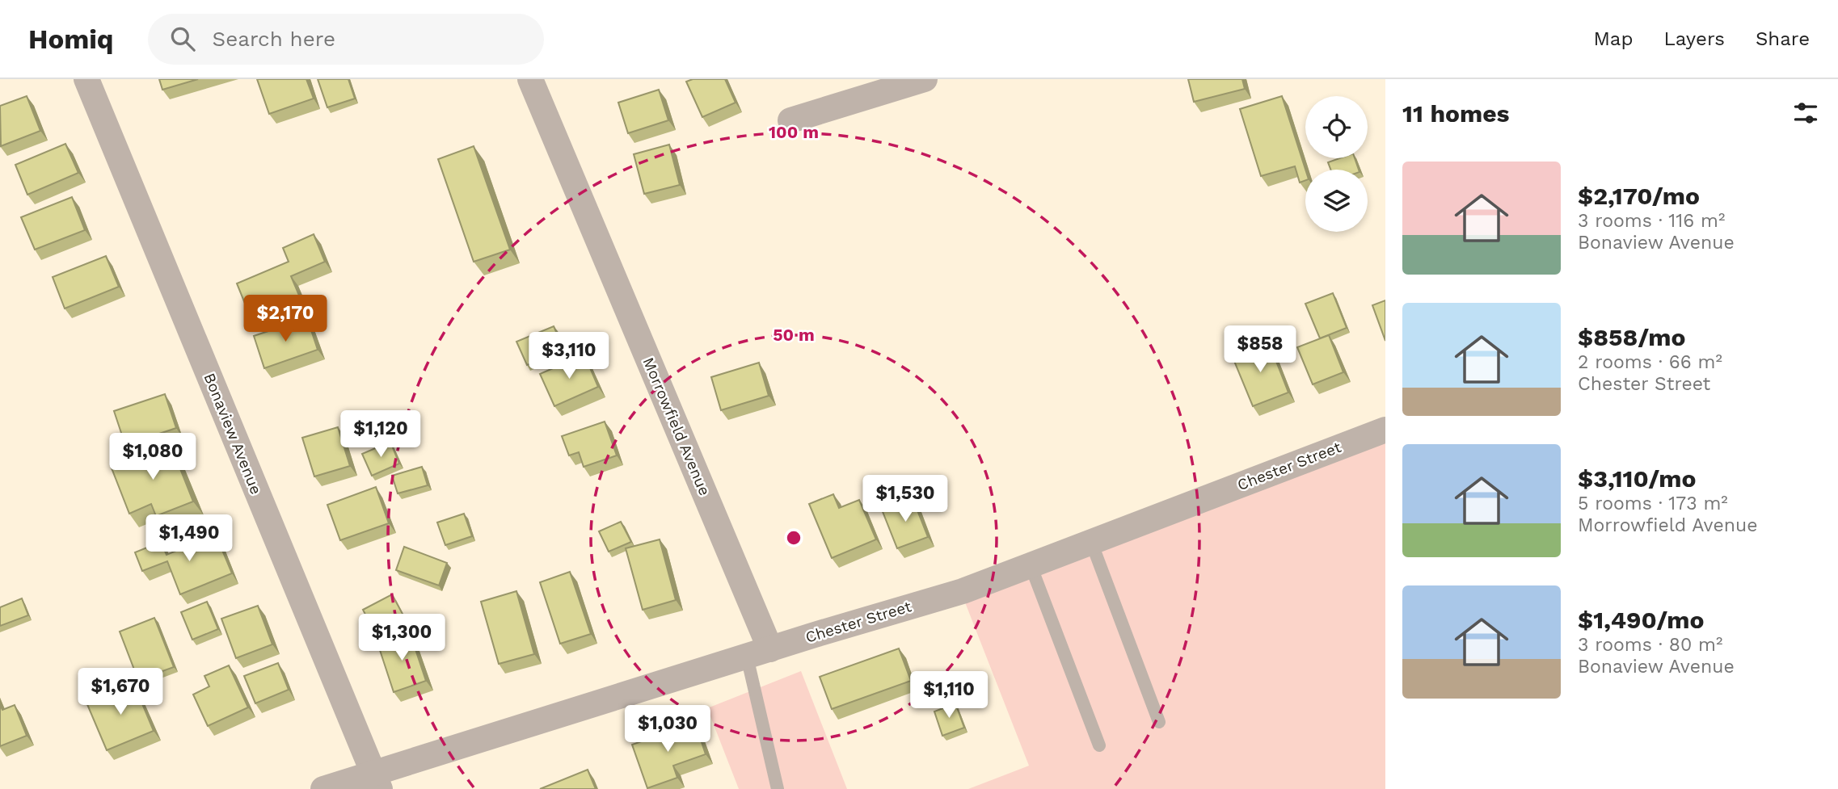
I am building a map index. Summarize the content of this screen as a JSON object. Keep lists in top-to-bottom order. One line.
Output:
{"streets":{"street":["Morrowfield Avenue","Bonaview Avenue","Chester Street"]},"crossings":[["Morrowfield Avenue","Chester Street"],["Bonaview Avenue","Chester Street"]],"page":{"header":"Homiq","search":"Search here","nav":["Map","Layers","Share"],"heading":"11 homes","list":[{"name":"$2,170/mo","note":"3 rooms · 116 m² · Bonaview Avenue"},{"name":"$858/mo","note":"2 rooms · 66 m² · Chester Street"},{"name":"$3,110/mo","note":"5 rooms · 173 m² · Morrowfield Avenue"},{"name":"$1,490/mo","note":"3 rooms · 80 m² · Bonaview Avenue"}],"price":["$2,170","$858","$3,110","$1,120","$1,080","$1,530","$1,490","$1,300","$1,670","$1,110","$1,030"]},"rings":["100 m","50 m"]}
